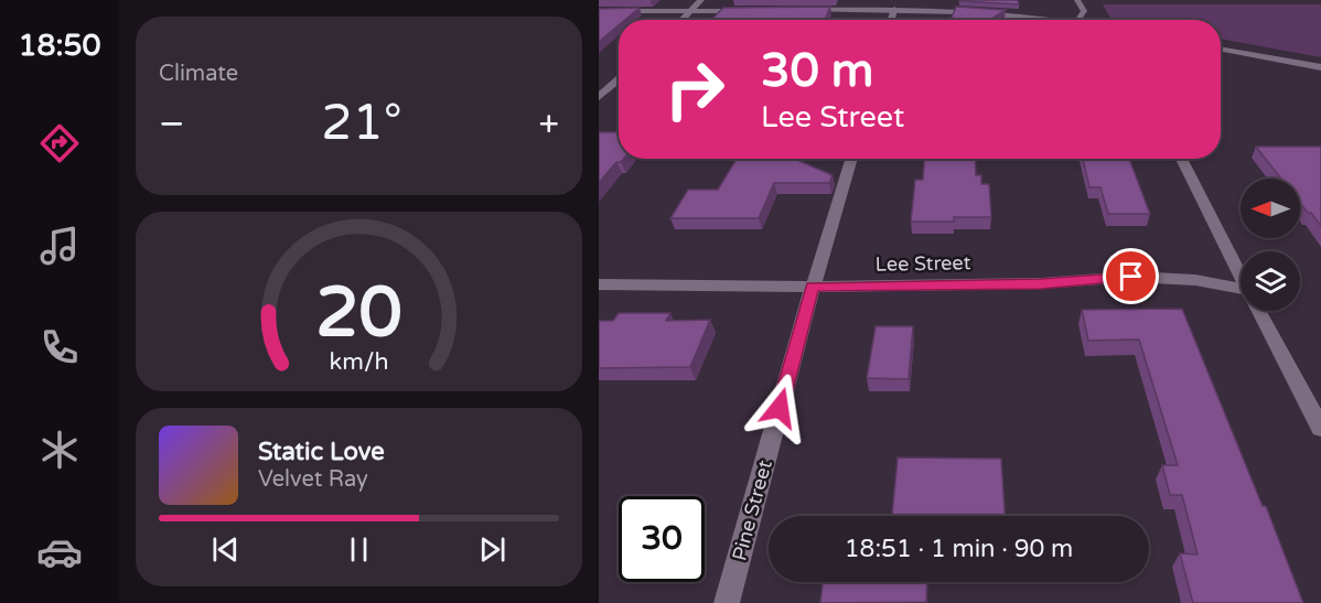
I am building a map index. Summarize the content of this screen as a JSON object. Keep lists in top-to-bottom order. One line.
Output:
{"streets":{"street":["Lee Street","Pine Street"]},"crossings":[["Lee Street","Pine Street"]],"north":"left","page":{"tabs":"18:50","tile":"Climate","turn":["30 m","Lee Street"],"heat":["−","21°","+"],"song":["Static Love","Velvet Ray"],"limit":"30","trip":"18:51 · 1 min · 90 m","gauge":["20","km/h"]}}
